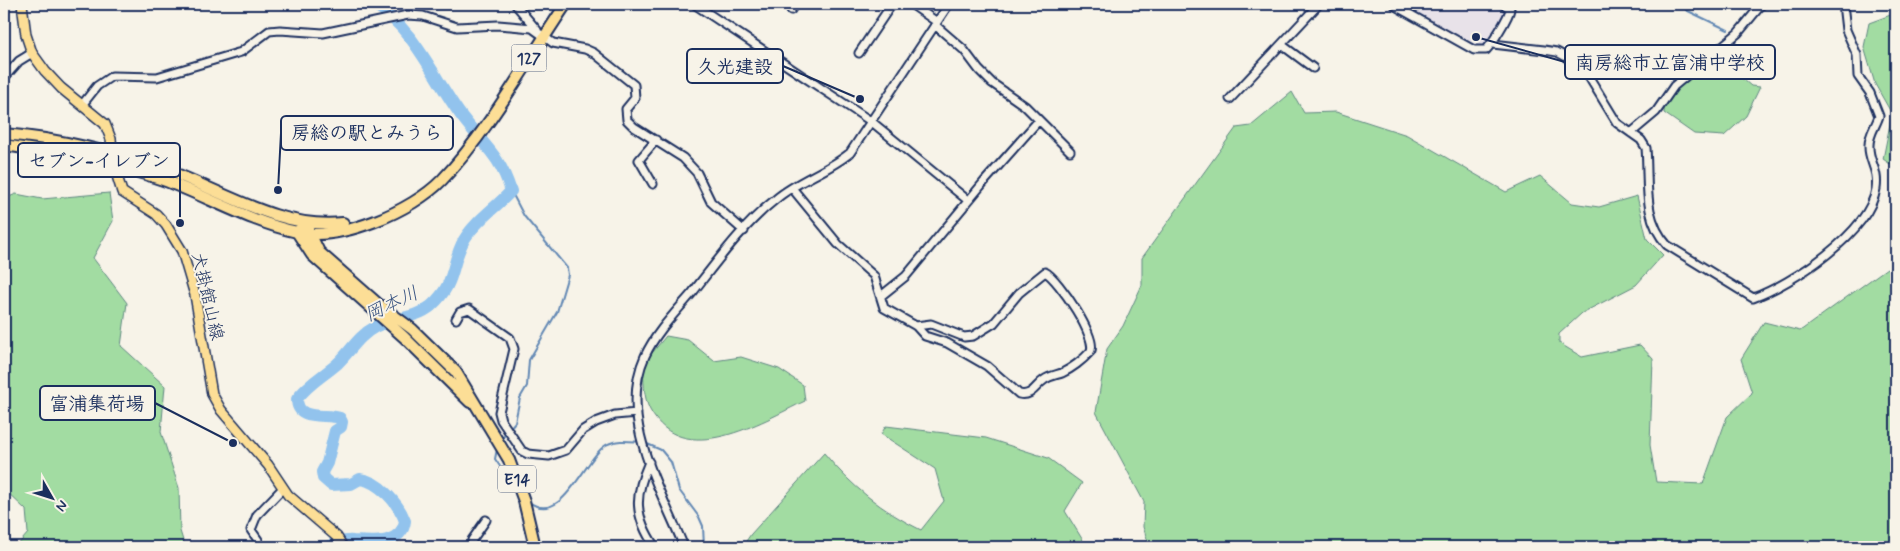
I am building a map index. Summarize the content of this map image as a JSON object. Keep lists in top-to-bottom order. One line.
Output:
{"streets":{"highway":["127","E14"],"main road":["犬掛館山線"]},"crossings":[["127","犬掛館山線"]],"water":["岡本川"],"places":["南房総市立富浦中学校","久光建設","房総の駅とみうら","セブン-イレブン","富浦集荷場"],"north":"bottom right"}
